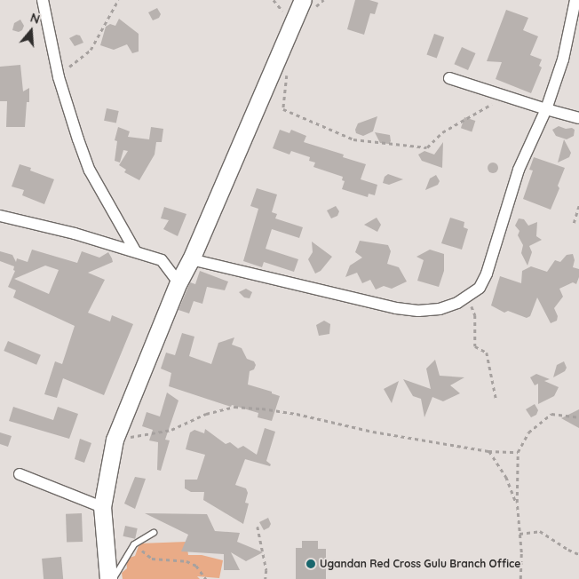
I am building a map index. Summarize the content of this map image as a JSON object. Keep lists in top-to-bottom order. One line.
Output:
{"places":["Ugandan Red Cross Gulu Branch Office"],"north":"top"}
